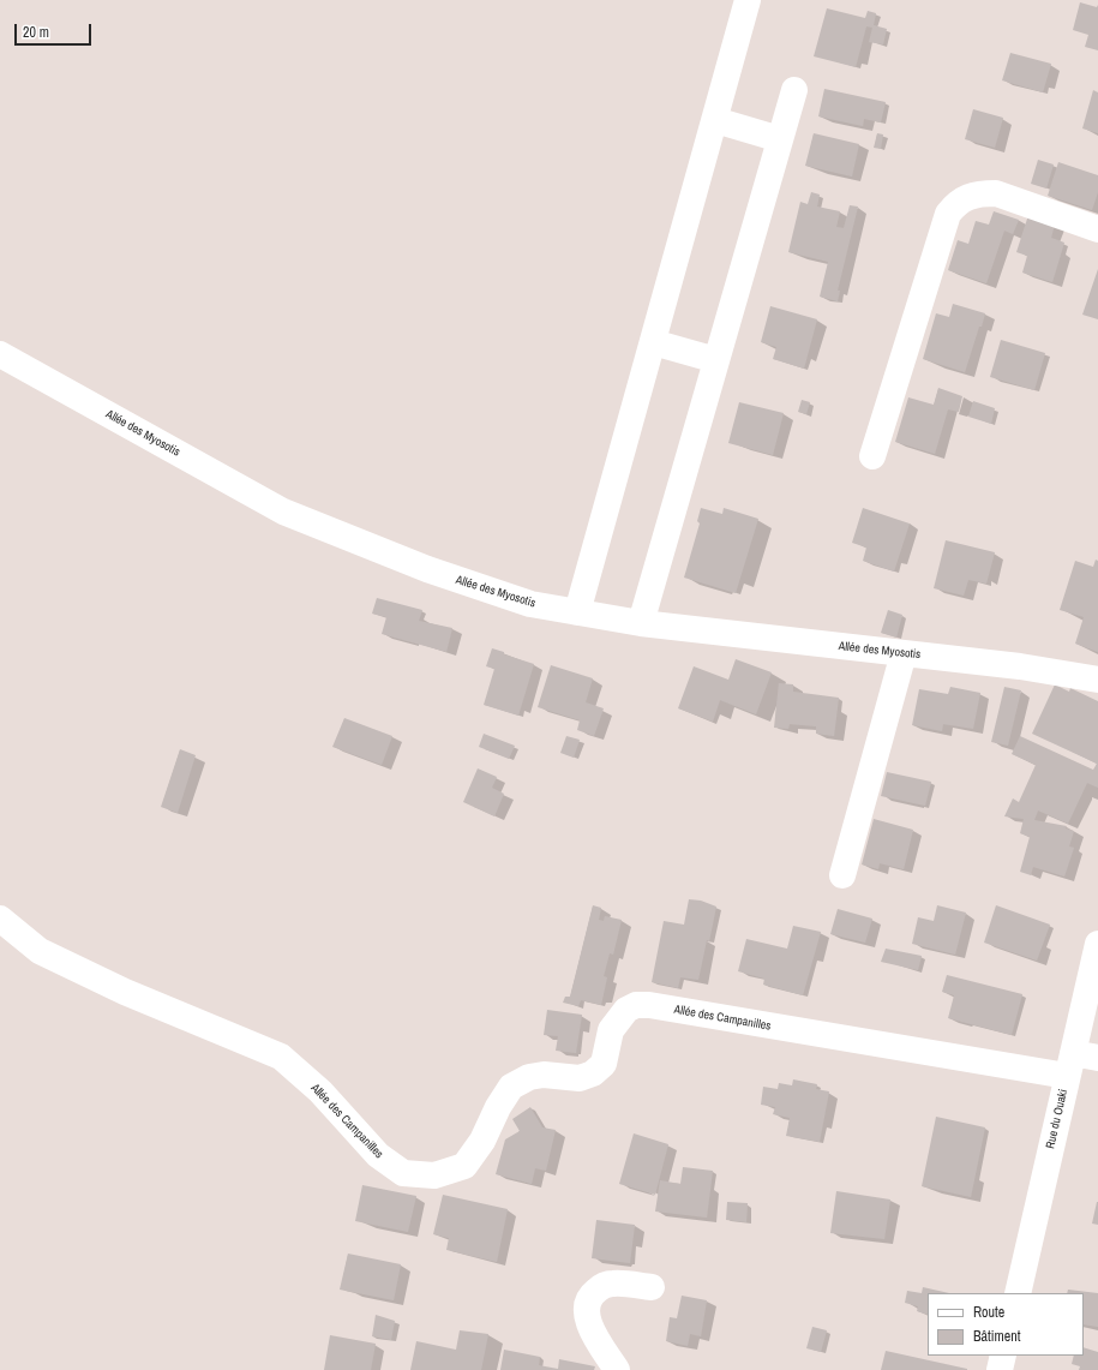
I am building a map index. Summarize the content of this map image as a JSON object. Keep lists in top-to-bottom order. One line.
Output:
{"streets":{"street":["Allée des Myosotis","Allée des Campanilles","Rue du Ouaki"]},"crossings":[["Allée des Campanilles","Rue du Ouaki"]],"legend":["Route","Bâtiment"],"scale_bar":"20 m"}
